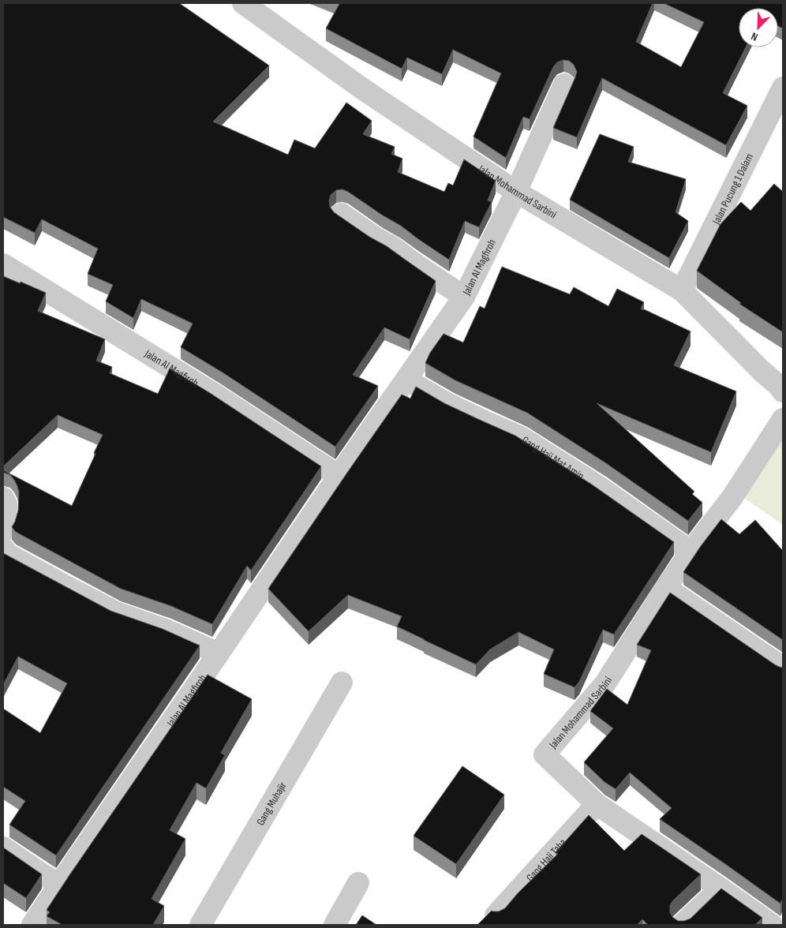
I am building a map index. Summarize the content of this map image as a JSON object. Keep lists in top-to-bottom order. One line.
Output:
{"streets":{"street":["Jalan Pucung 1 Dalam","Jalan Mohammad Sarbini","Jalan Al Magfiroh","Gang Haji Mat Amin","Gang Muhajir","Gang Haji Taba"]},"crossings":[["Jalan Pucung 1 Dalam","Jalan Mohammad Sarbini"],["Jalan Mohammad Sarbini","Jalan Al Magfiroh"],["Jalan Mohammad Sarbini","Gang Haji Mat Amin"],["Jalan Mohammad Sarbini","Gang Haji Taba"],["Jalan Al Magfiroh","Gang Haji Mat Amin"]],"north":"bottom left"}
